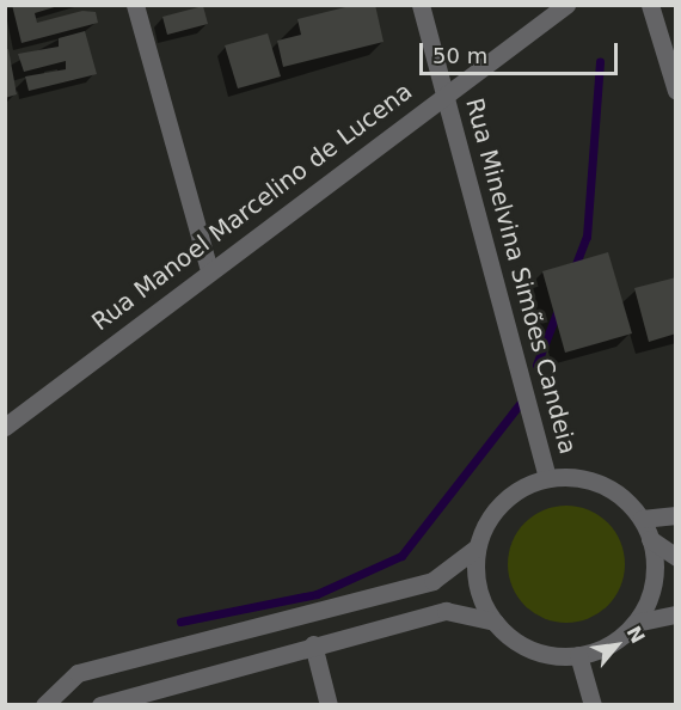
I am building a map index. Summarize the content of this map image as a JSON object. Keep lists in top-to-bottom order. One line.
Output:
{"streets":{"street":["Rua Manoel Marcelino de Lucena","Rua Minelvina Simões Candeia"]},"crossings":[["Rua Manoel Marcelino de Lucena","Rua Minelvina Simões Candeia"]],"scale_bar":"50 m","north":"top right"}
